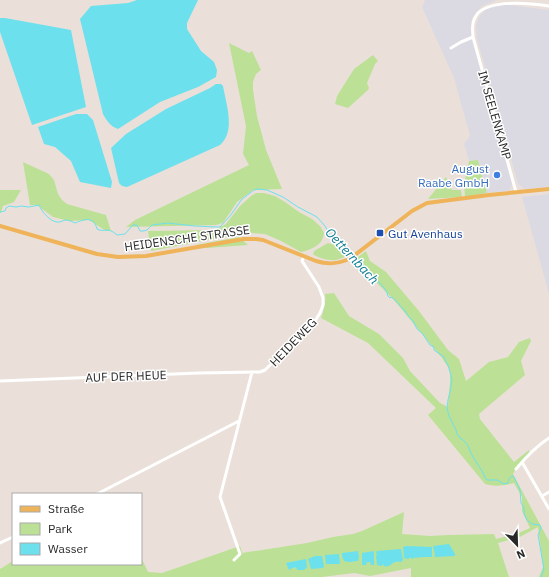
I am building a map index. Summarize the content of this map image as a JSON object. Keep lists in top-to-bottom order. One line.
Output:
{"streets":{"main road":["HEIDENSCHE STRASSE"],"street":["IM SEELENKAMP","HEIDEWEG","AUF DER HEUE"]},"crossings":[["IM SEELENKAMP","HEIDENSCHE STRASSE"],["HEIDENSCHE STRASSE","HEIDEWEG"],["HEIDEWEG","AUF DER HEUE"]],"water":["Oetternbach"],"places":{"other":["August Raabe GmbH"],"transit":["Gut Avenhaus"]},"legend":["Straße","Park","Wasser"],"north":"bottom right"}
